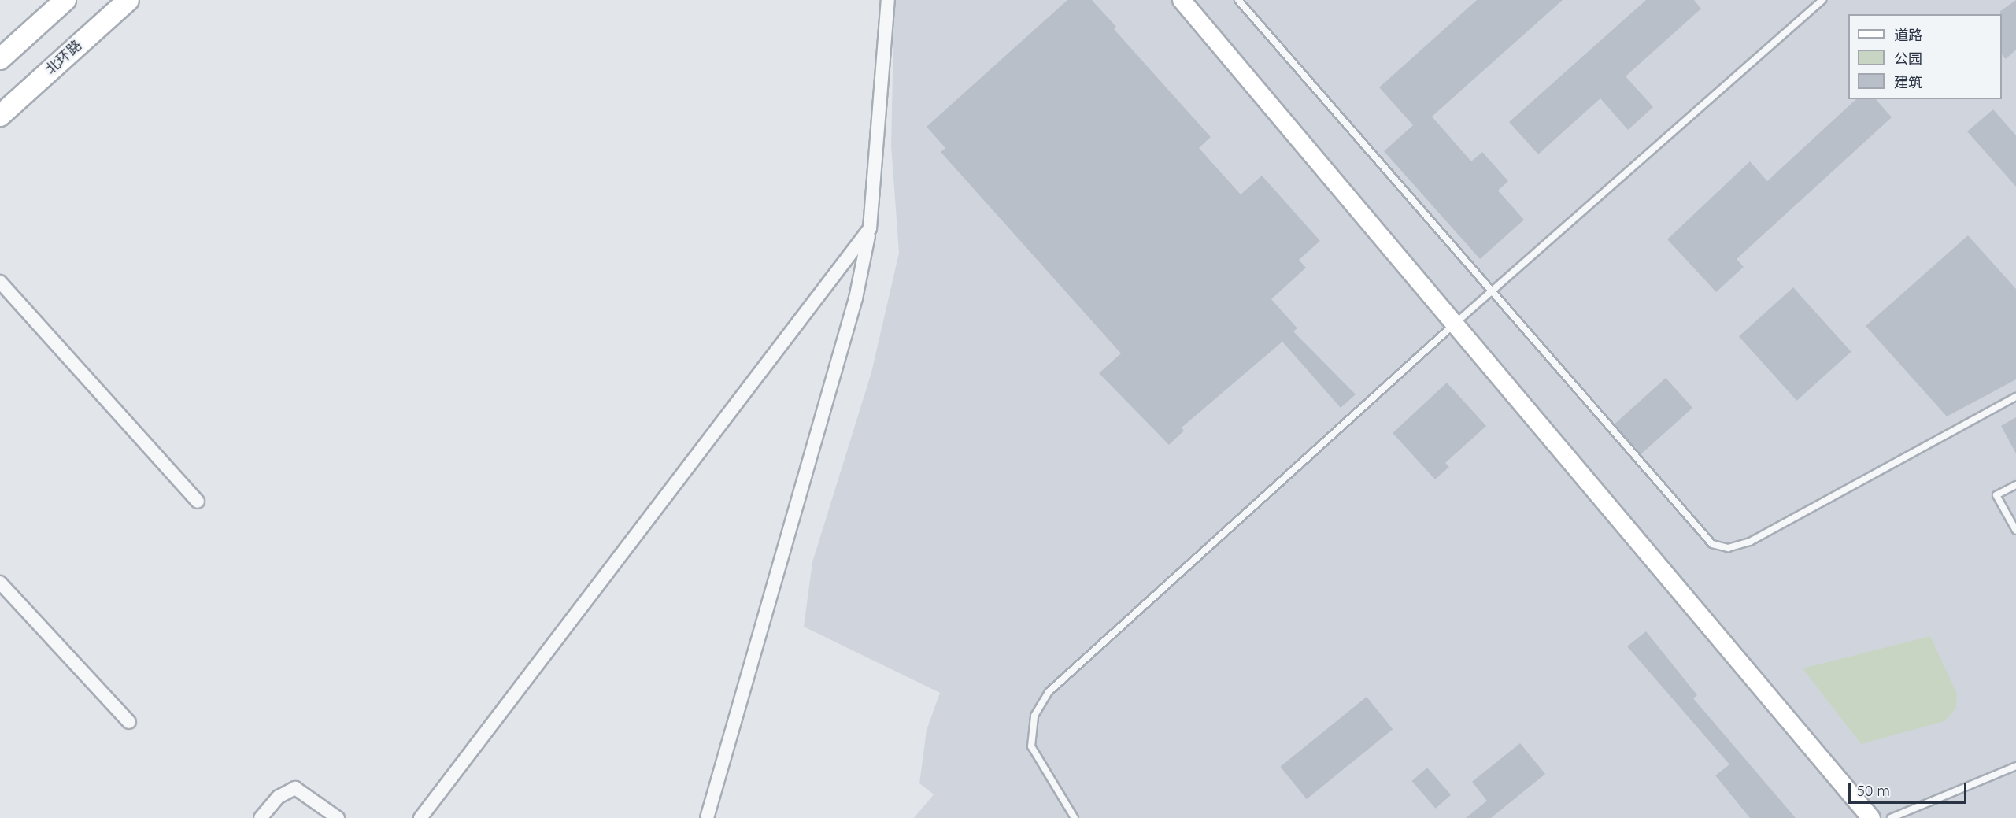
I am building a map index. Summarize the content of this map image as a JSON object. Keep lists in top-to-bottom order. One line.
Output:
{"streets":{"main road":["北环路"]},"legend":["道路","公园","建筑"],"scale_bar":"50 m"}
